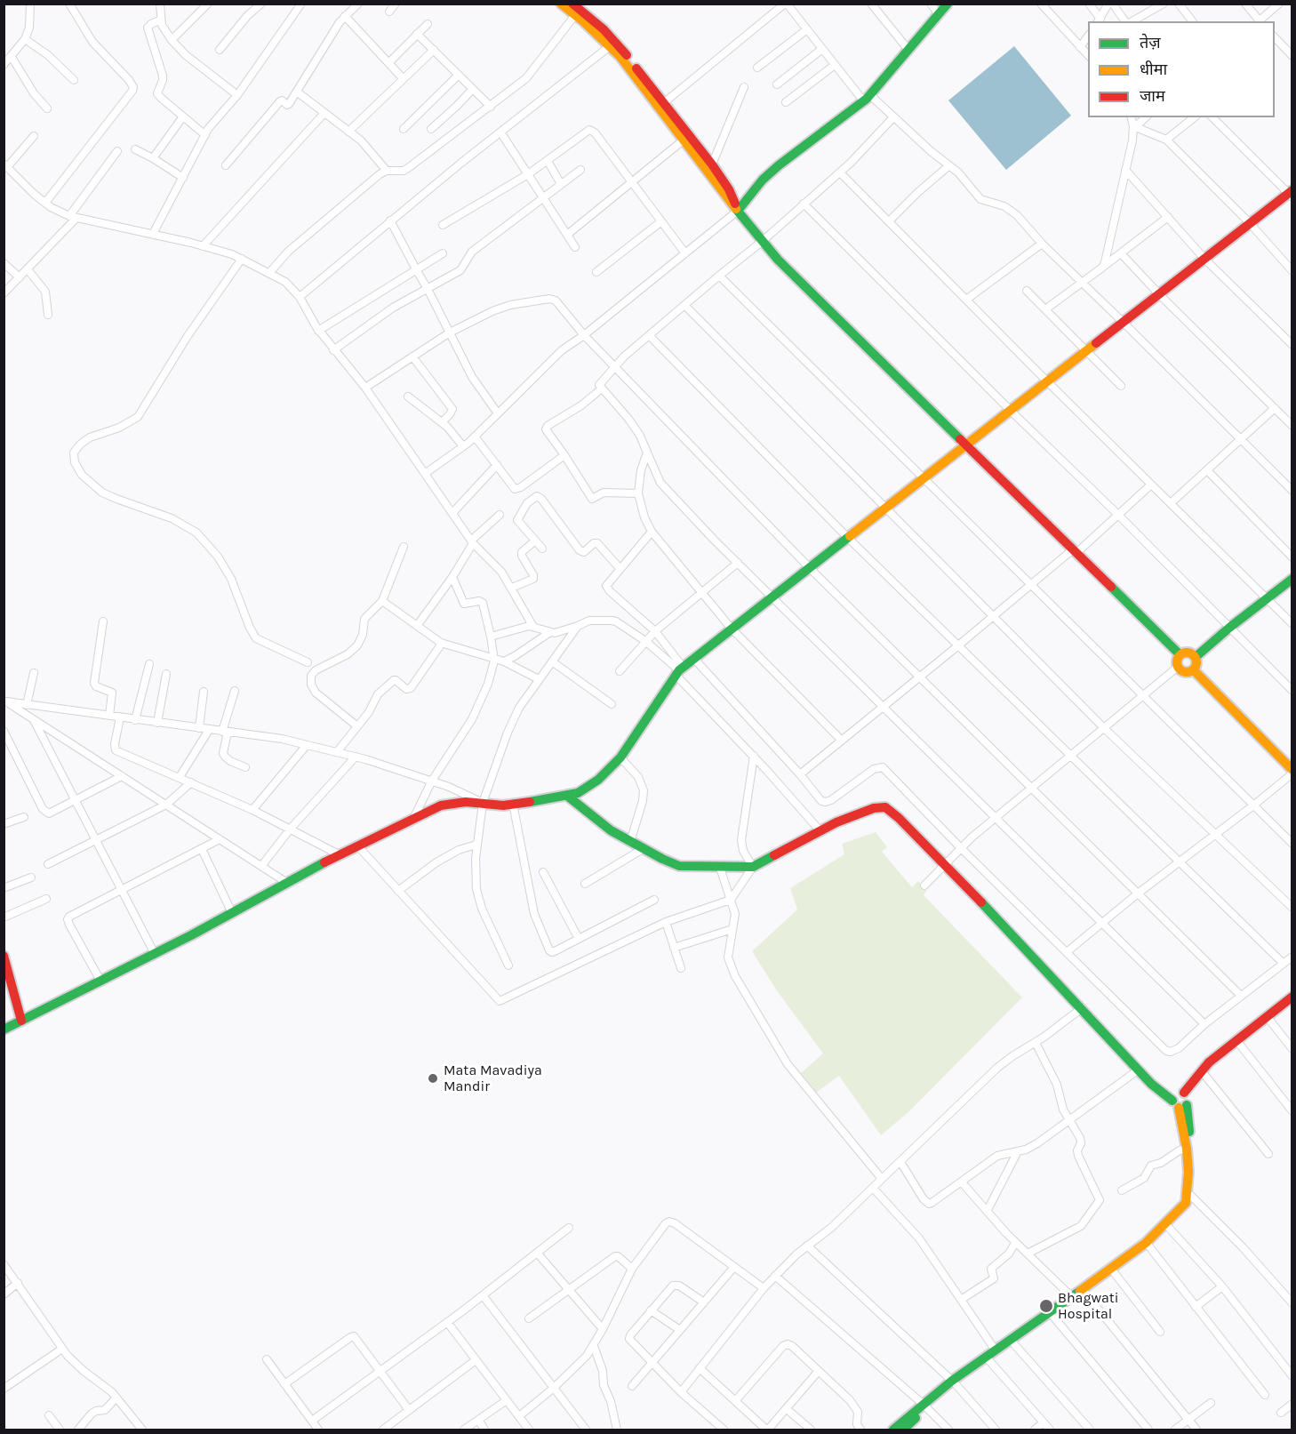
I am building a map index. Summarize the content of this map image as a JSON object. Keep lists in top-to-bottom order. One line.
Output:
{"places":["Mata Mavadiya Mandir","Bhagwati Hospital"],"legend":["तेज़","धीमा","जाम"]}
